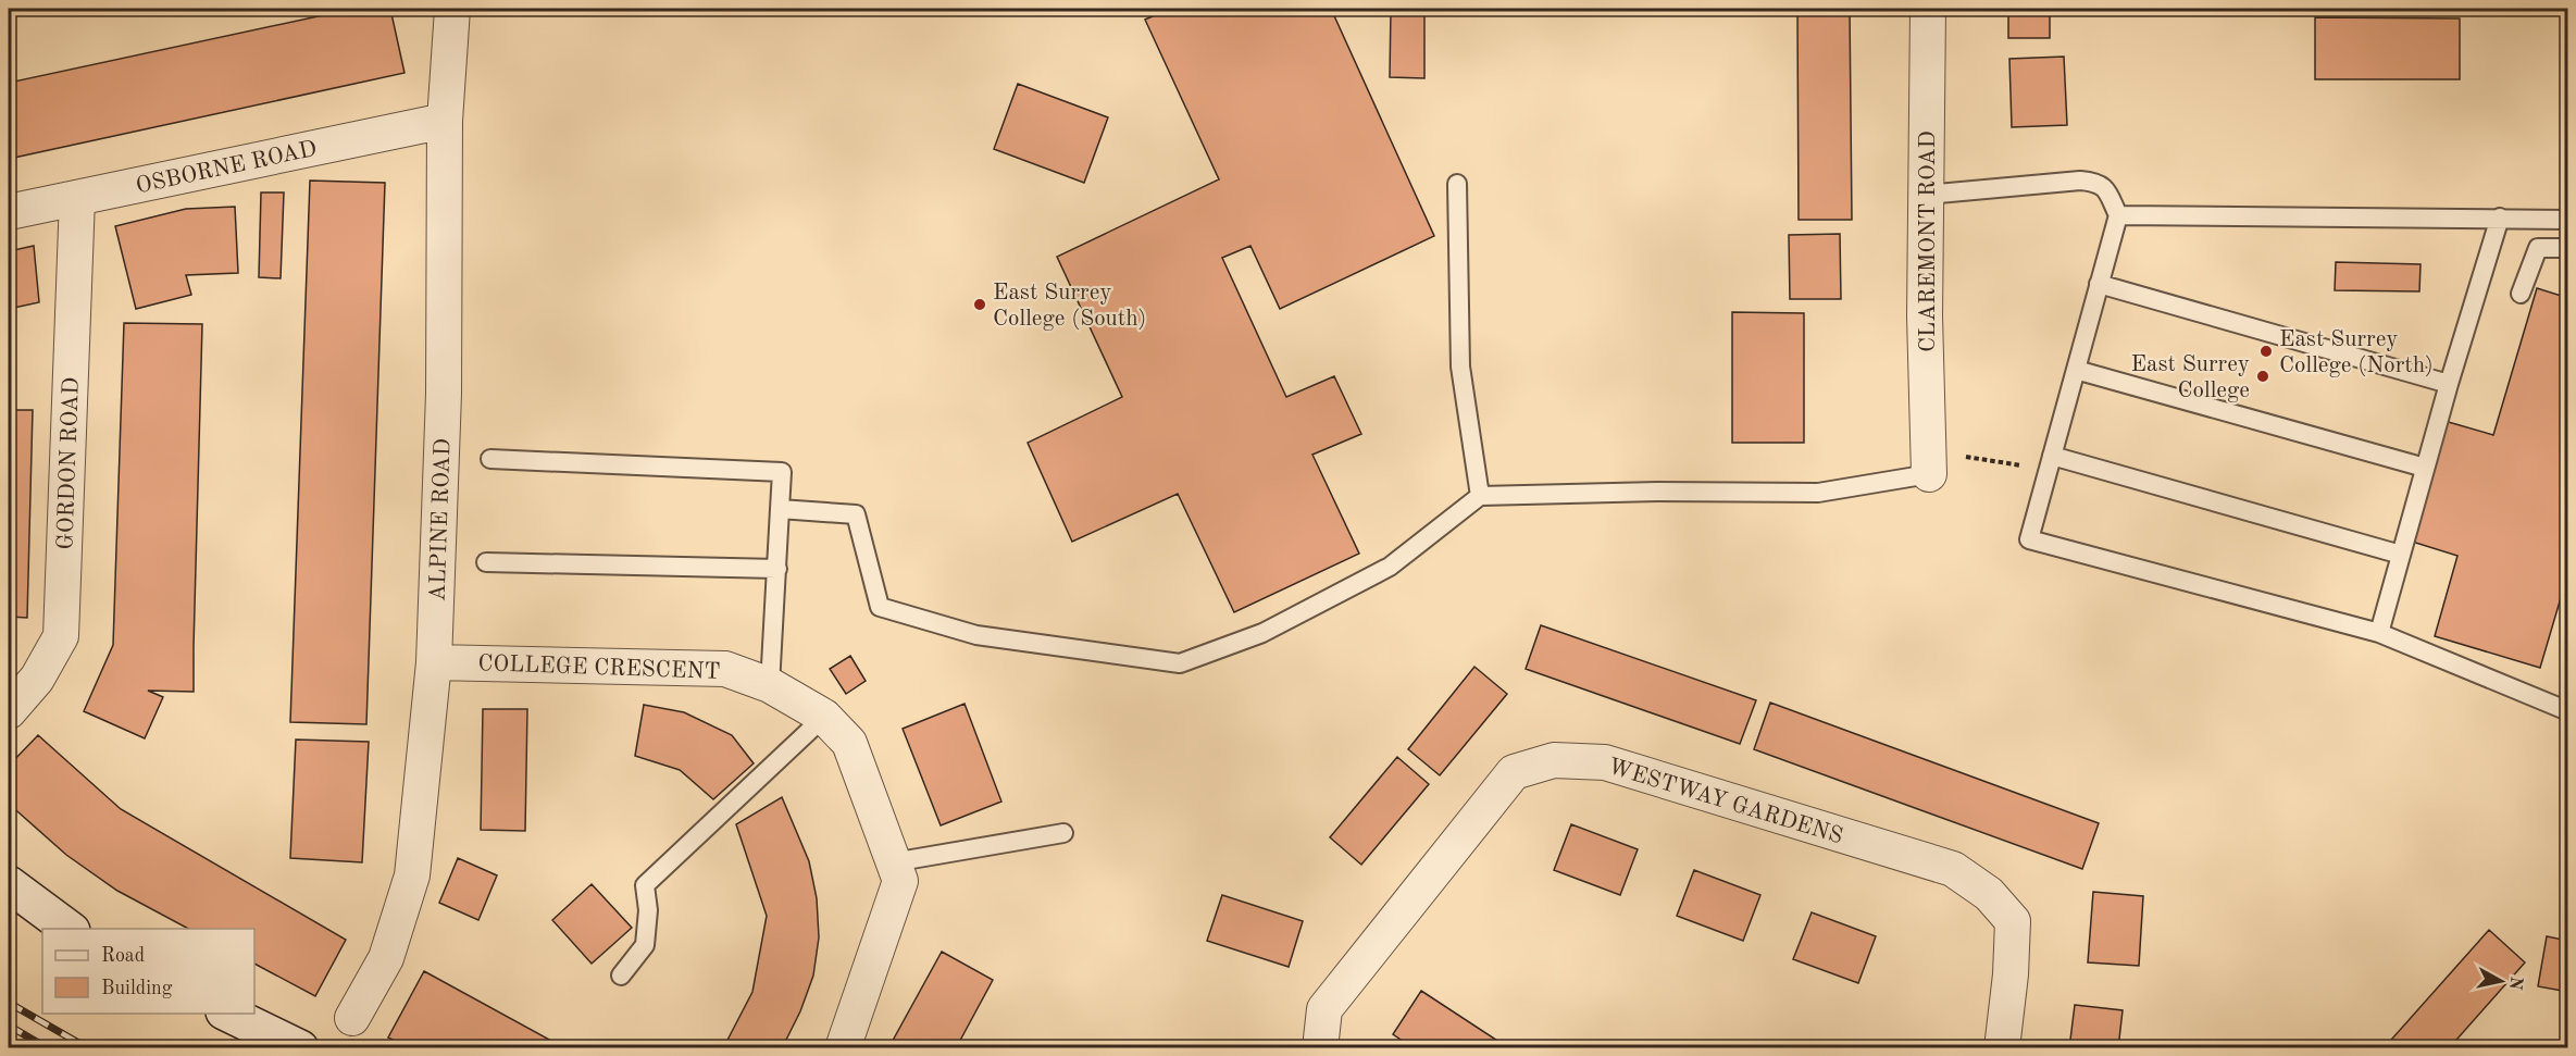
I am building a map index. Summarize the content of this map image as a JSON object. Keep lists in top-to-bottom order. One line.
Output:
{"streets":{"street":["OSBORNE ROAD","CLAREMONT ROAD","GORDON ROAD","ALPINE ROAD","COLLEGE CRESCENT","WESTWAY GARDENS"]},"crossings":[["OSBORNE ROAD","GORDON ROAD"],["OSBORNE ROAD","ALPINE ROAD"],["ALPINE ROAD","COLLEGE CRESCENT"]],"places":["East Surrey College (South)","East Surrey College (North)","East Surrey College"],"legend":["Road","Building"],"north":"right"}
